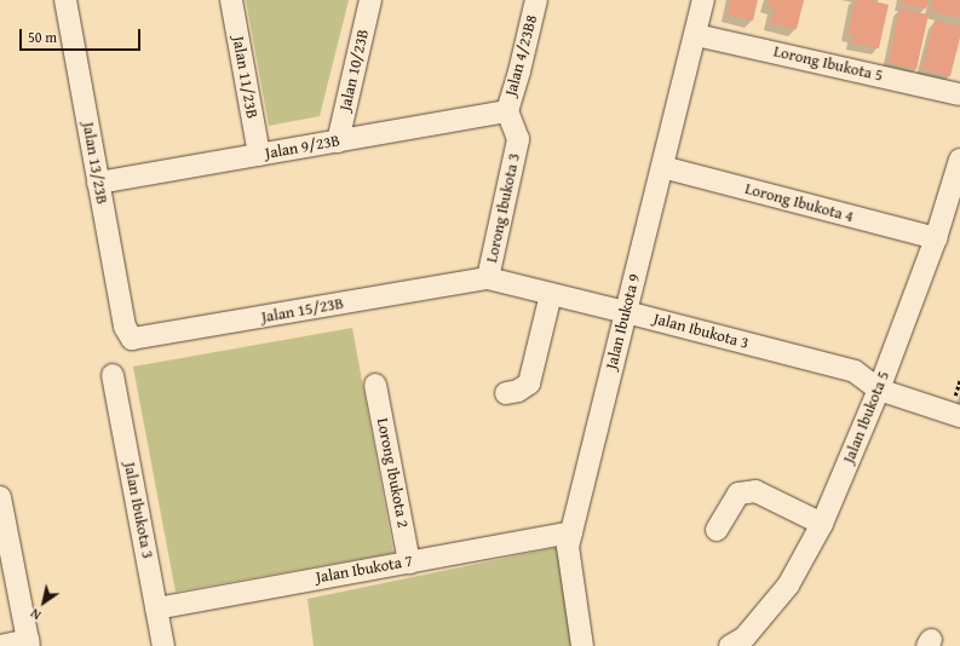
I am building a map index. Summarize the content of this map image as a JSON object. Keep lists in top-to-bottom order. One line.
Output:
{"streets":{"street":["Jalan 4/23B8","Lorong Ibukota 5","Jalan 10/23B","Jalan 11/23B","Jalan 9/23B","Jalan 13/23B","Lorong Ibukota 4","Lorong Ibukota 3","Jalan 15/23B","Jalan Ibukota 9","Jalan Ibukota 3","Jalan Ibukota 5","Lorong Ibukota 2","Jalan Ibukota 7"]},"crossings":[["Jalan 4/23B8","Jalan 9/23B"],["Jalan 4/23B8","Lorong Ibukota 3"],["Lorong Ibukota 5","Jalan Ibukota 9"],["Jalan 10/23B","Jalan 9/23B"],["Jalan 11/23B","Jalan 9/23B"],["Jalan 9/23B","Jalan 13/23B"],["Jalan 9/23B","Lorong Ibukota 3"],["Jalan 13/23B","Jalan 15/23B"],["Lorong Ibukota 4","Jalan Ibukota 9"],["Lorong Ibukota 4","Jalan Ibukota 5"],["Lorong Ibukota 3","Jalan 15/23B"],["Lorong Ibukota 3","Jalan Ibukota 3"],["Jalan 15/23B","Jalan Ibukota 3"],["Jalan Ibukota 9","Jalan Ibukota 3"],["Jalan Ibukota 9","Jalan Ibukota 7"],["Jalan Ibukota 3","Jalan Ibukota 5"],["Jalan Ibukota 3","Jalan Ibukota 7"],["Lorong Ibukota 2","Jalan Ibukota 7"]],"scale_bar":"50 m","north":"bottom left"}
